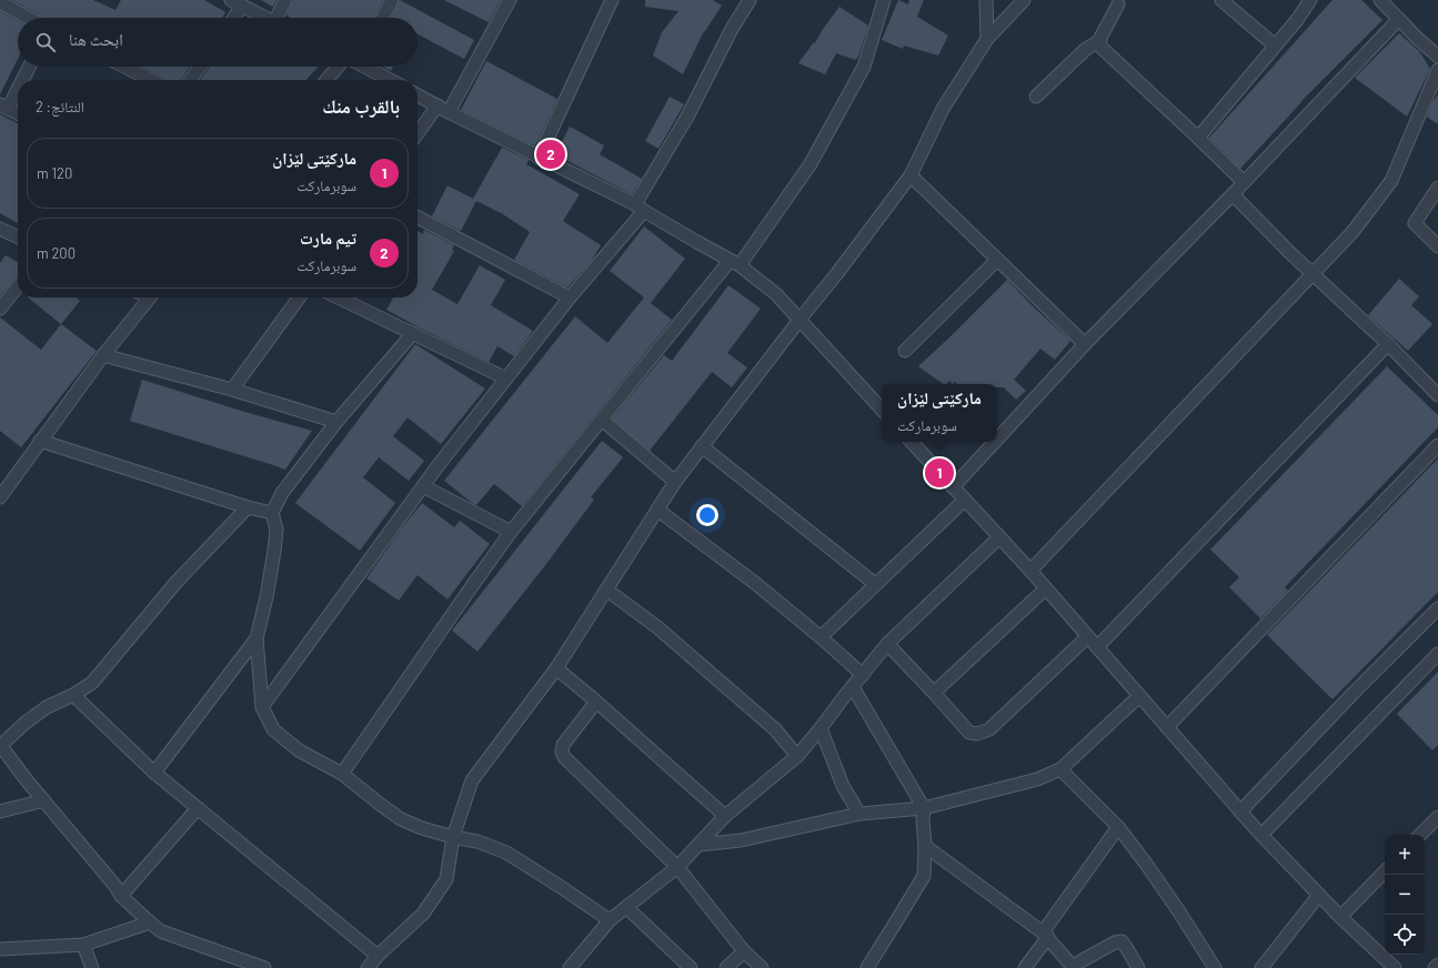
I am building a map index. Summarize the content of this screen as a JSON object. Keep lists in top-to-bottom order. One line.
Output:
{"page":{"search":"ابحث هنا","heading":["بالقرب منك","النتائج: 2"],"pins":["2","1"],"list":[{"mark":"1","name":"مارکێتی لێزان","note":"سوبرماركت","value":"120 m"},{"mark":"2","name":"تيم مارت","note":"سوبرماركت","value":"200 m"}],"popup":["مارکێتی لێزان","سوبرماركت"],"map_buttons":["+","−"]}}
